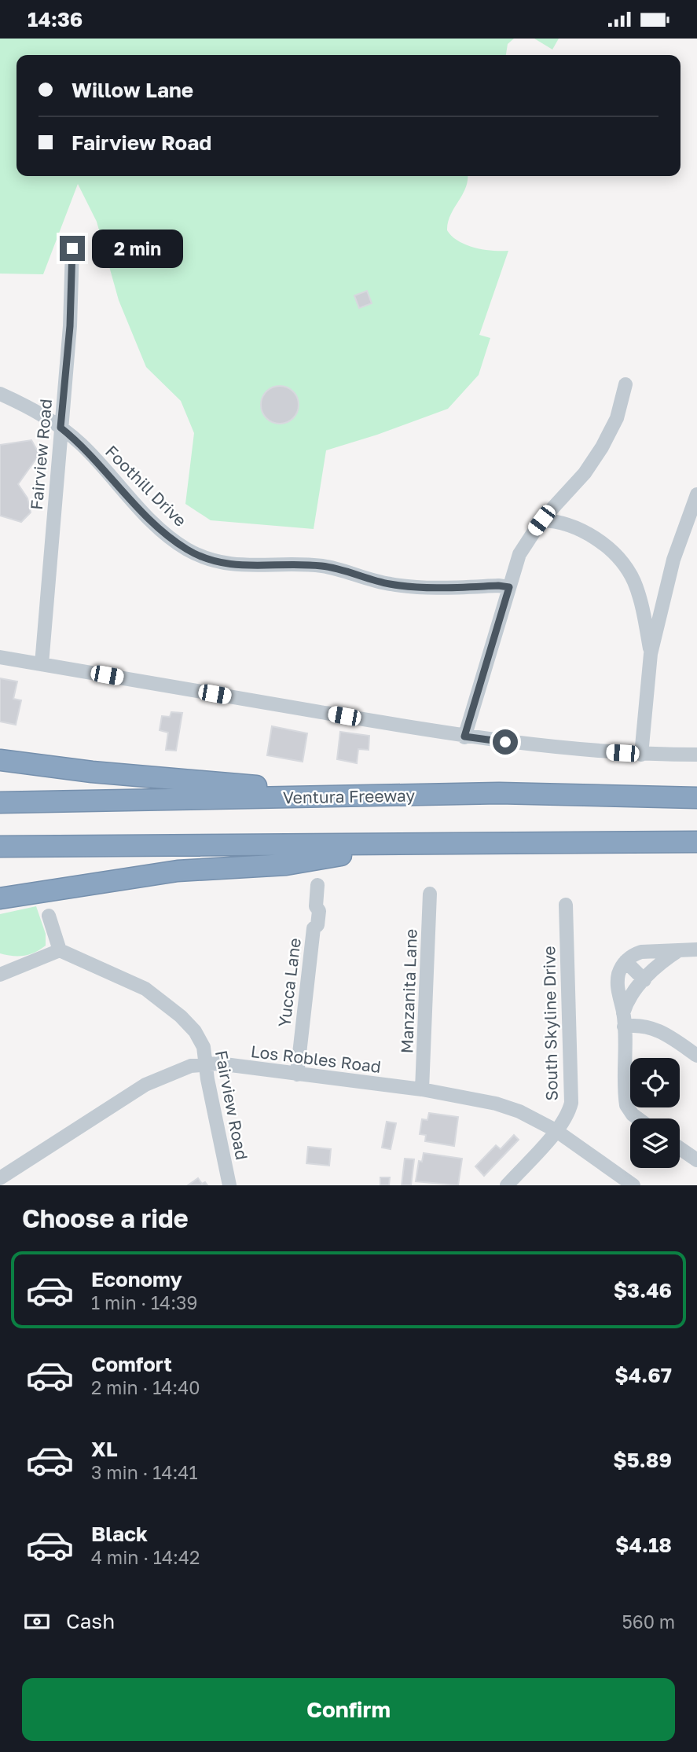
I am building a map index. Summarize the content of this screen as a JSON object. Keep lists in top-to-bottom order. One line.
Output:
{"streets":{"highway":["Ventura Freeway"],"street":["Fairview Road","Foothill Drive","Yucca Lane","Manzanita Lane","South Skyline Drive","Los Robles Road"]},"crossings":[["Fairview Road","Foothill Drive"],["Fairview Road","Los Robles Road"],["Yucca Lane","Los Robles Road"],["Manzanita Lane","Los Robles Road"],["South Skyline Drive","Los Robles Road"]],"page":{"status":"14:36","banner":["Willow Lane","Fairview Road"],"bubble":"2 min","heading":"Choose a ride","list":[{"name":"Economy","note":"1 min · 14:39","value":"$3.46"},{"name":"Comfort","note":"2 min · 14:40","value":"$4.67"},{"name":"XL","note":"3 min · 14:41","value":"$5.89"},{"name":"Black","note":"4 min · 14:42","value":"$4.18"}],"pay":["Cash","560 m"],"buttons":"Confirm"}}
